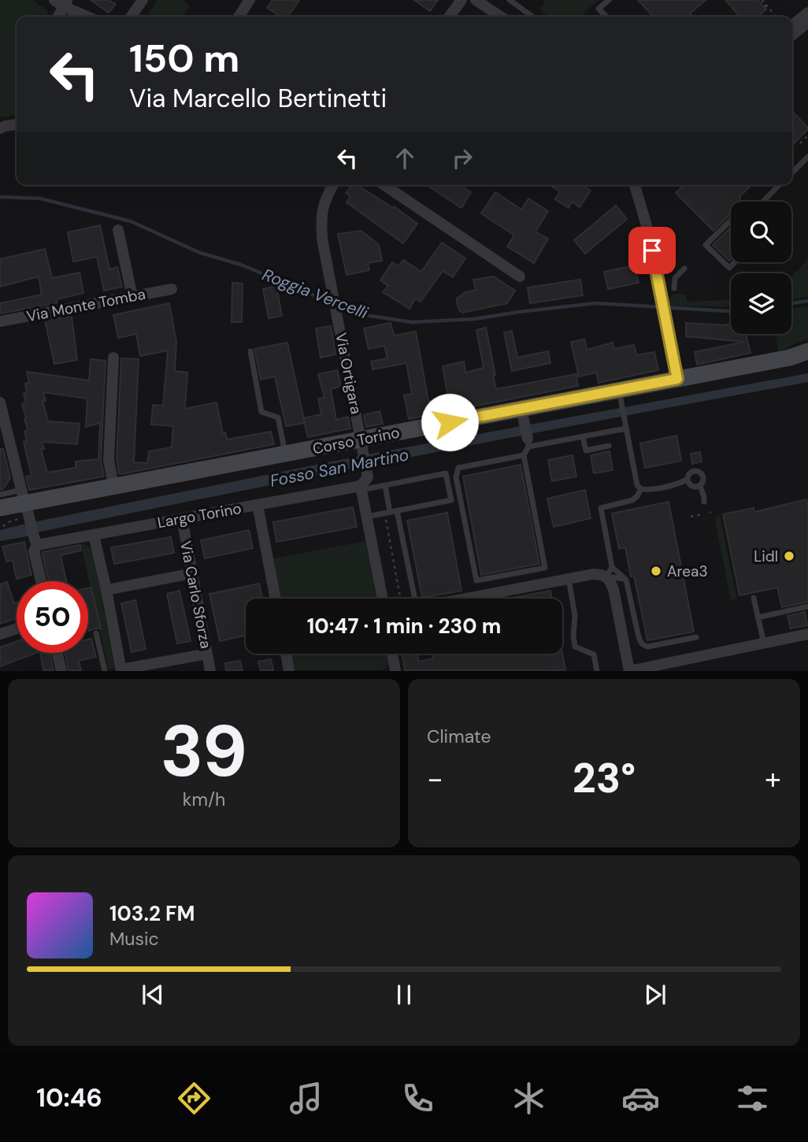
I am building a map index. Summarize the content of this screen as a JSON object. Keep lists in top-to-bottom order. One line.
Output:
{"streets":{"main road":["Corso Torino"],"street":["Via Monte Tomba","Via Ortigara","Largo Torino","Via Carlo Sforza"]},"crossings":[["Via Ortigara","Corso Torino"],["Via Ortigara","Largo Torino"],["Largo Torino","Via Carlo Sforza"]],"water":["Roggia Vercelli","Fosso San Martino"],"places":["Lidl","Area3"],"page":{"turn":["150 m","Via Marcello Bertinetti"],"limit":"50","trip":"10:47 · 1 min · 230 m","tile":[["39","km/h"],"Climate"],"heat":["−","23°","+"],"song":["103.2 FM","Music"],"tabs":"10:46"}}
